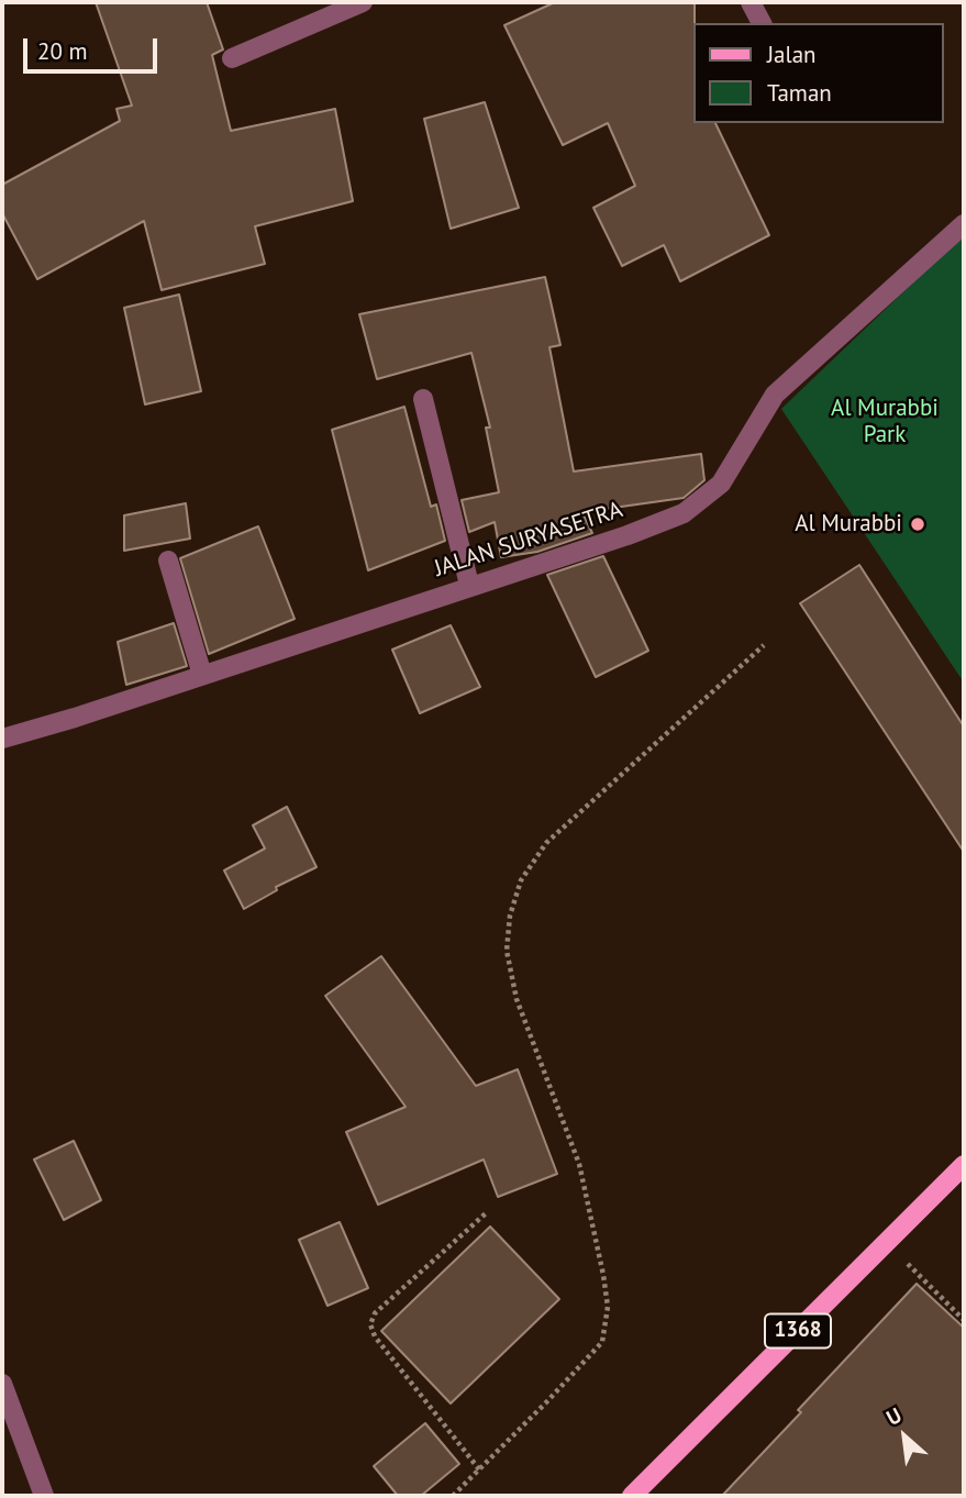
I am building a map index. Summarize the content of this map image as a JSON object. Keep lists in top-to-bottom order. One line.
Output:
{"streets":{"main road":["1368"],"street":["JALAN SURYASETRA"]},"parks":["Al Murabbi Park"],"places":["Al Murabbi"],"legend":["Jalan","Taman"],"scale_bar":"20 m","north":"top left"}
